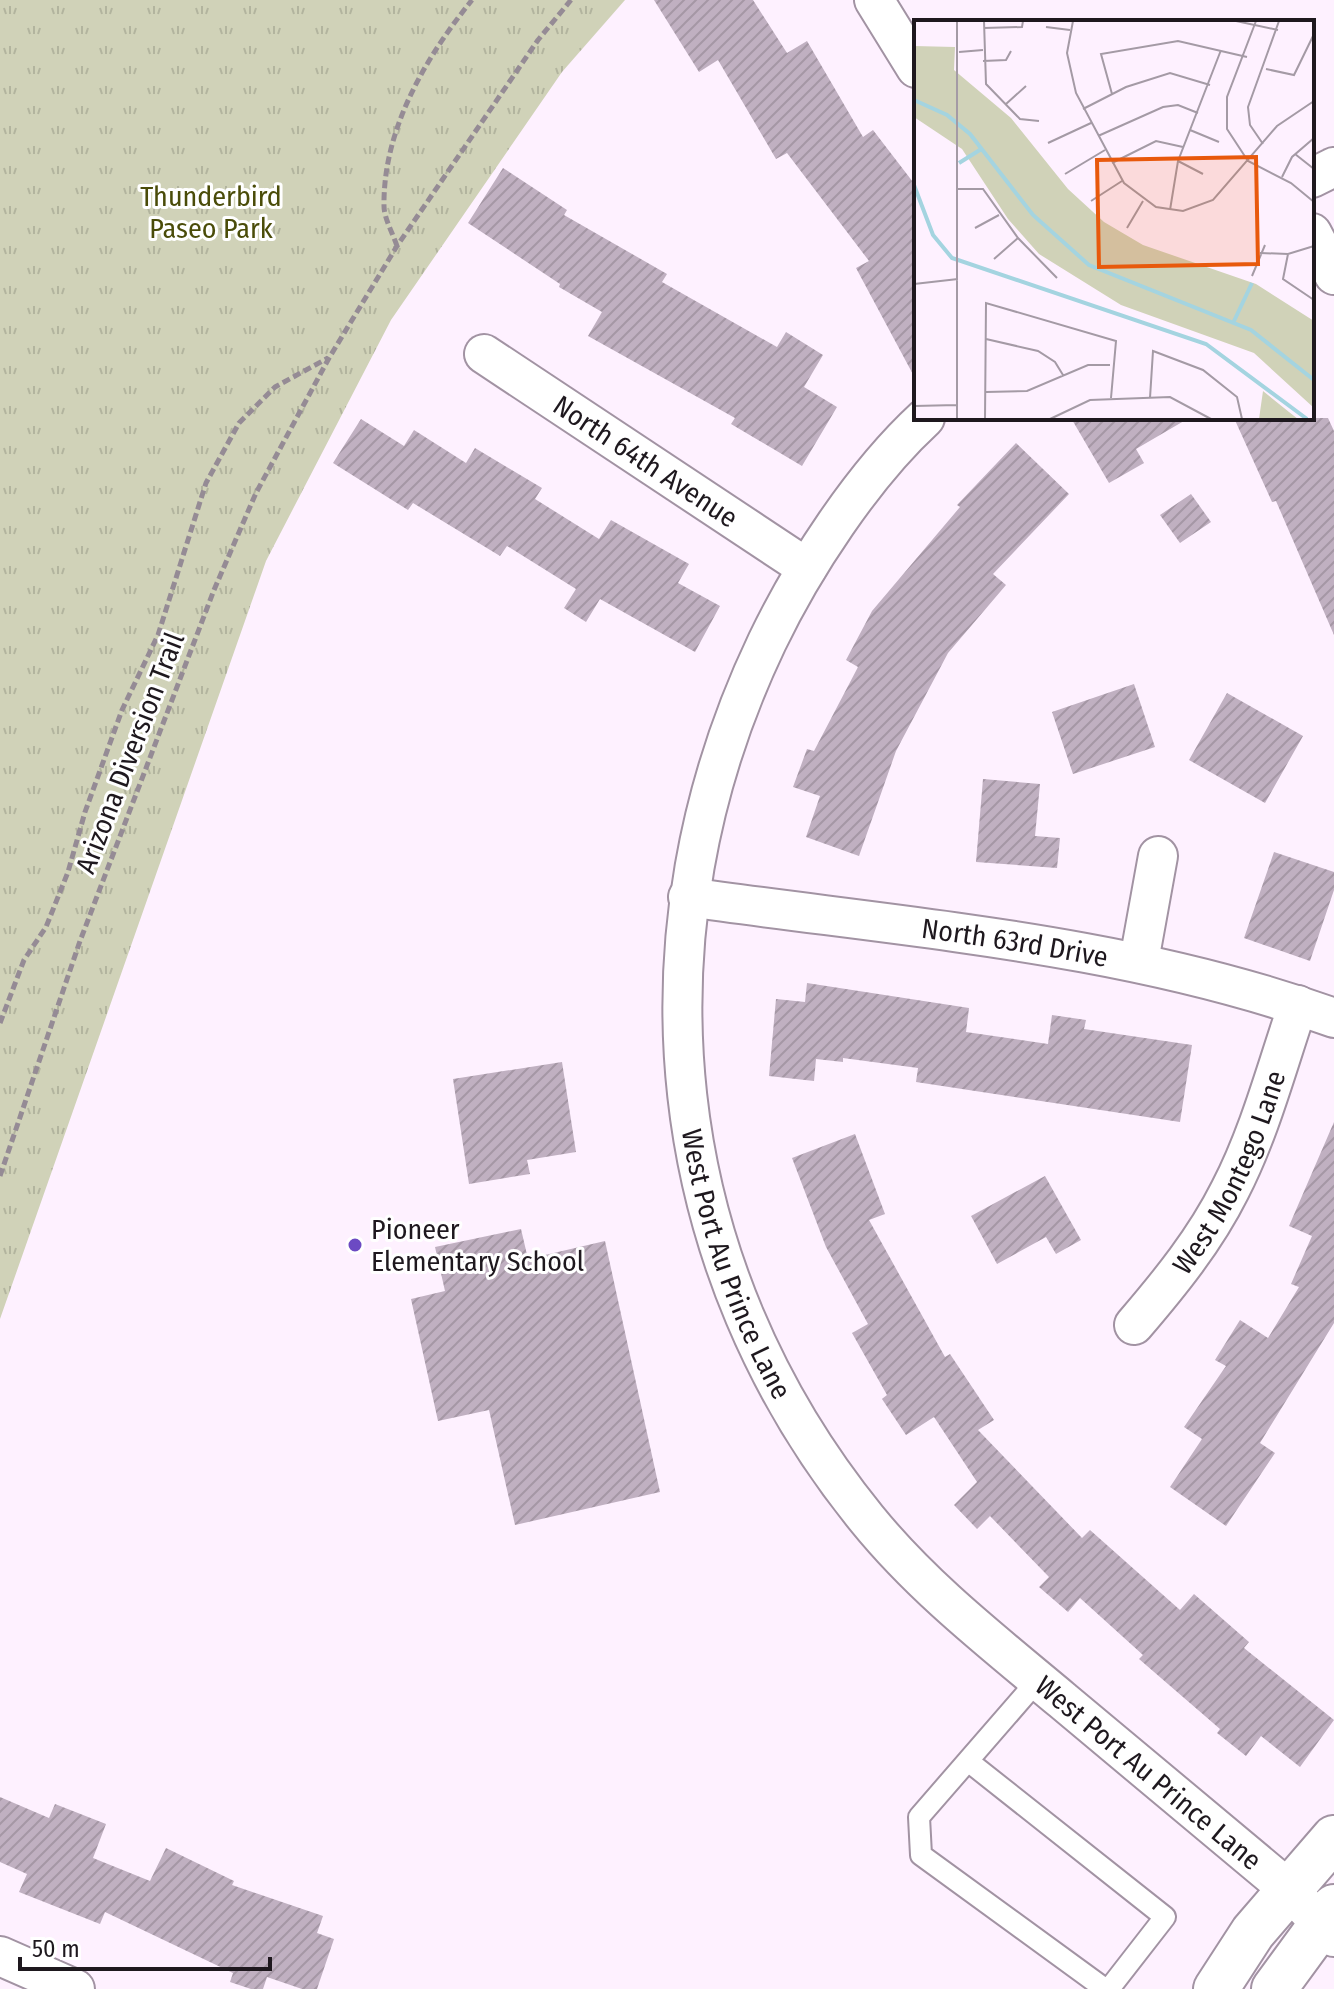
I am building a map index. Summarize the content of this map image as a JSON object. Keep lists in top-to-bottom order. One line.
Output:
{"streets":{"street":["North 64th Avenue","North 63rd Drive","West Montego Lane","West Port Au Prince Lane"],"path":["Arizona Diversion Trail"]},"crossings":[["North 64th Avenue","West Port Au Prince Lane"],["North 63rd Drive","West Montego Lane"],["North 63rd Drive","West Port Au Prince Lane"]],"parks":["Thunderbird Paseo Park"],"places":["Pioneer Elementary School"],"scale_bar":"50 m"}
